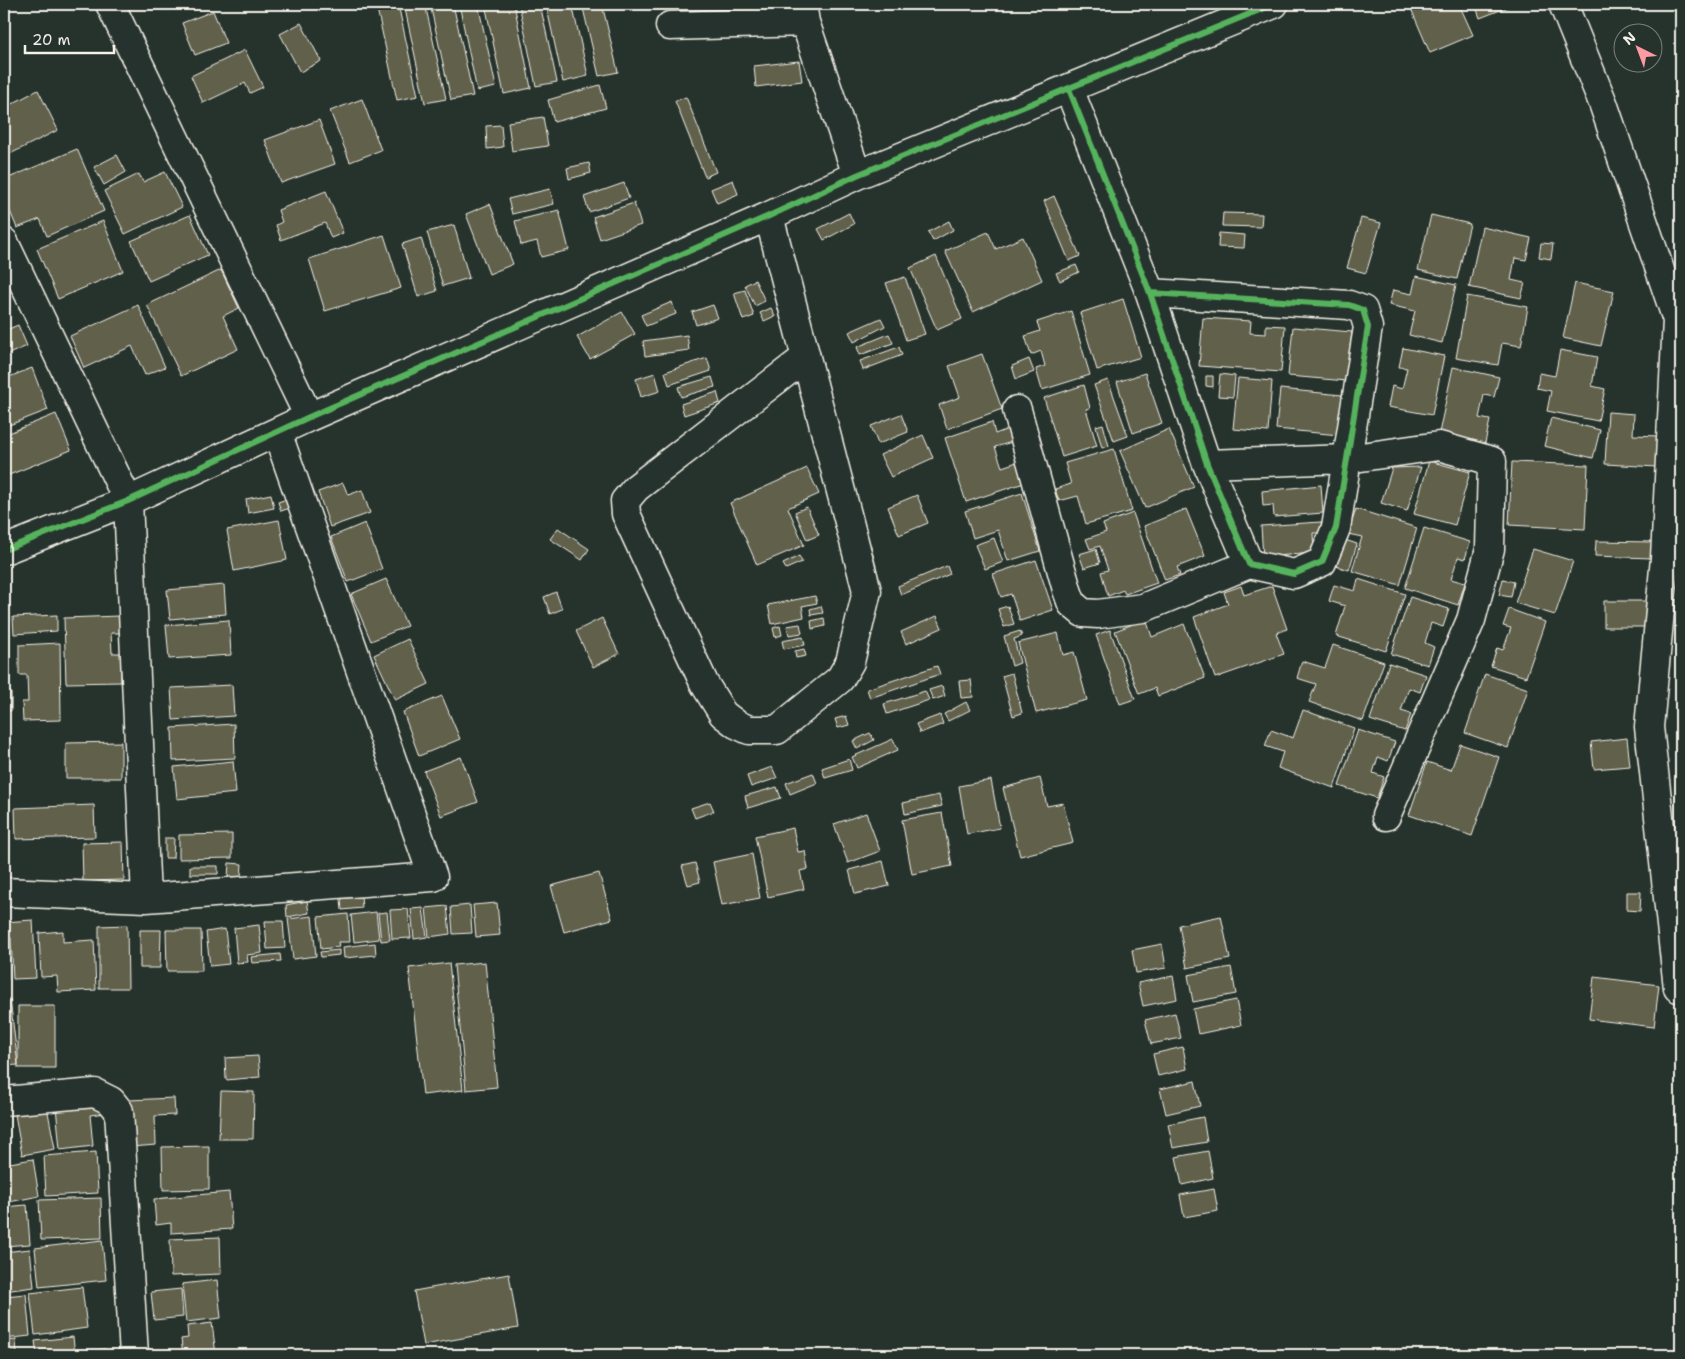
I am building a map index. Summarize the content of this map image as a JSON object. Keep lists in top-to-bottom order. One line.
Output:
{"scale_bar":"20 m","north":"top left"}
